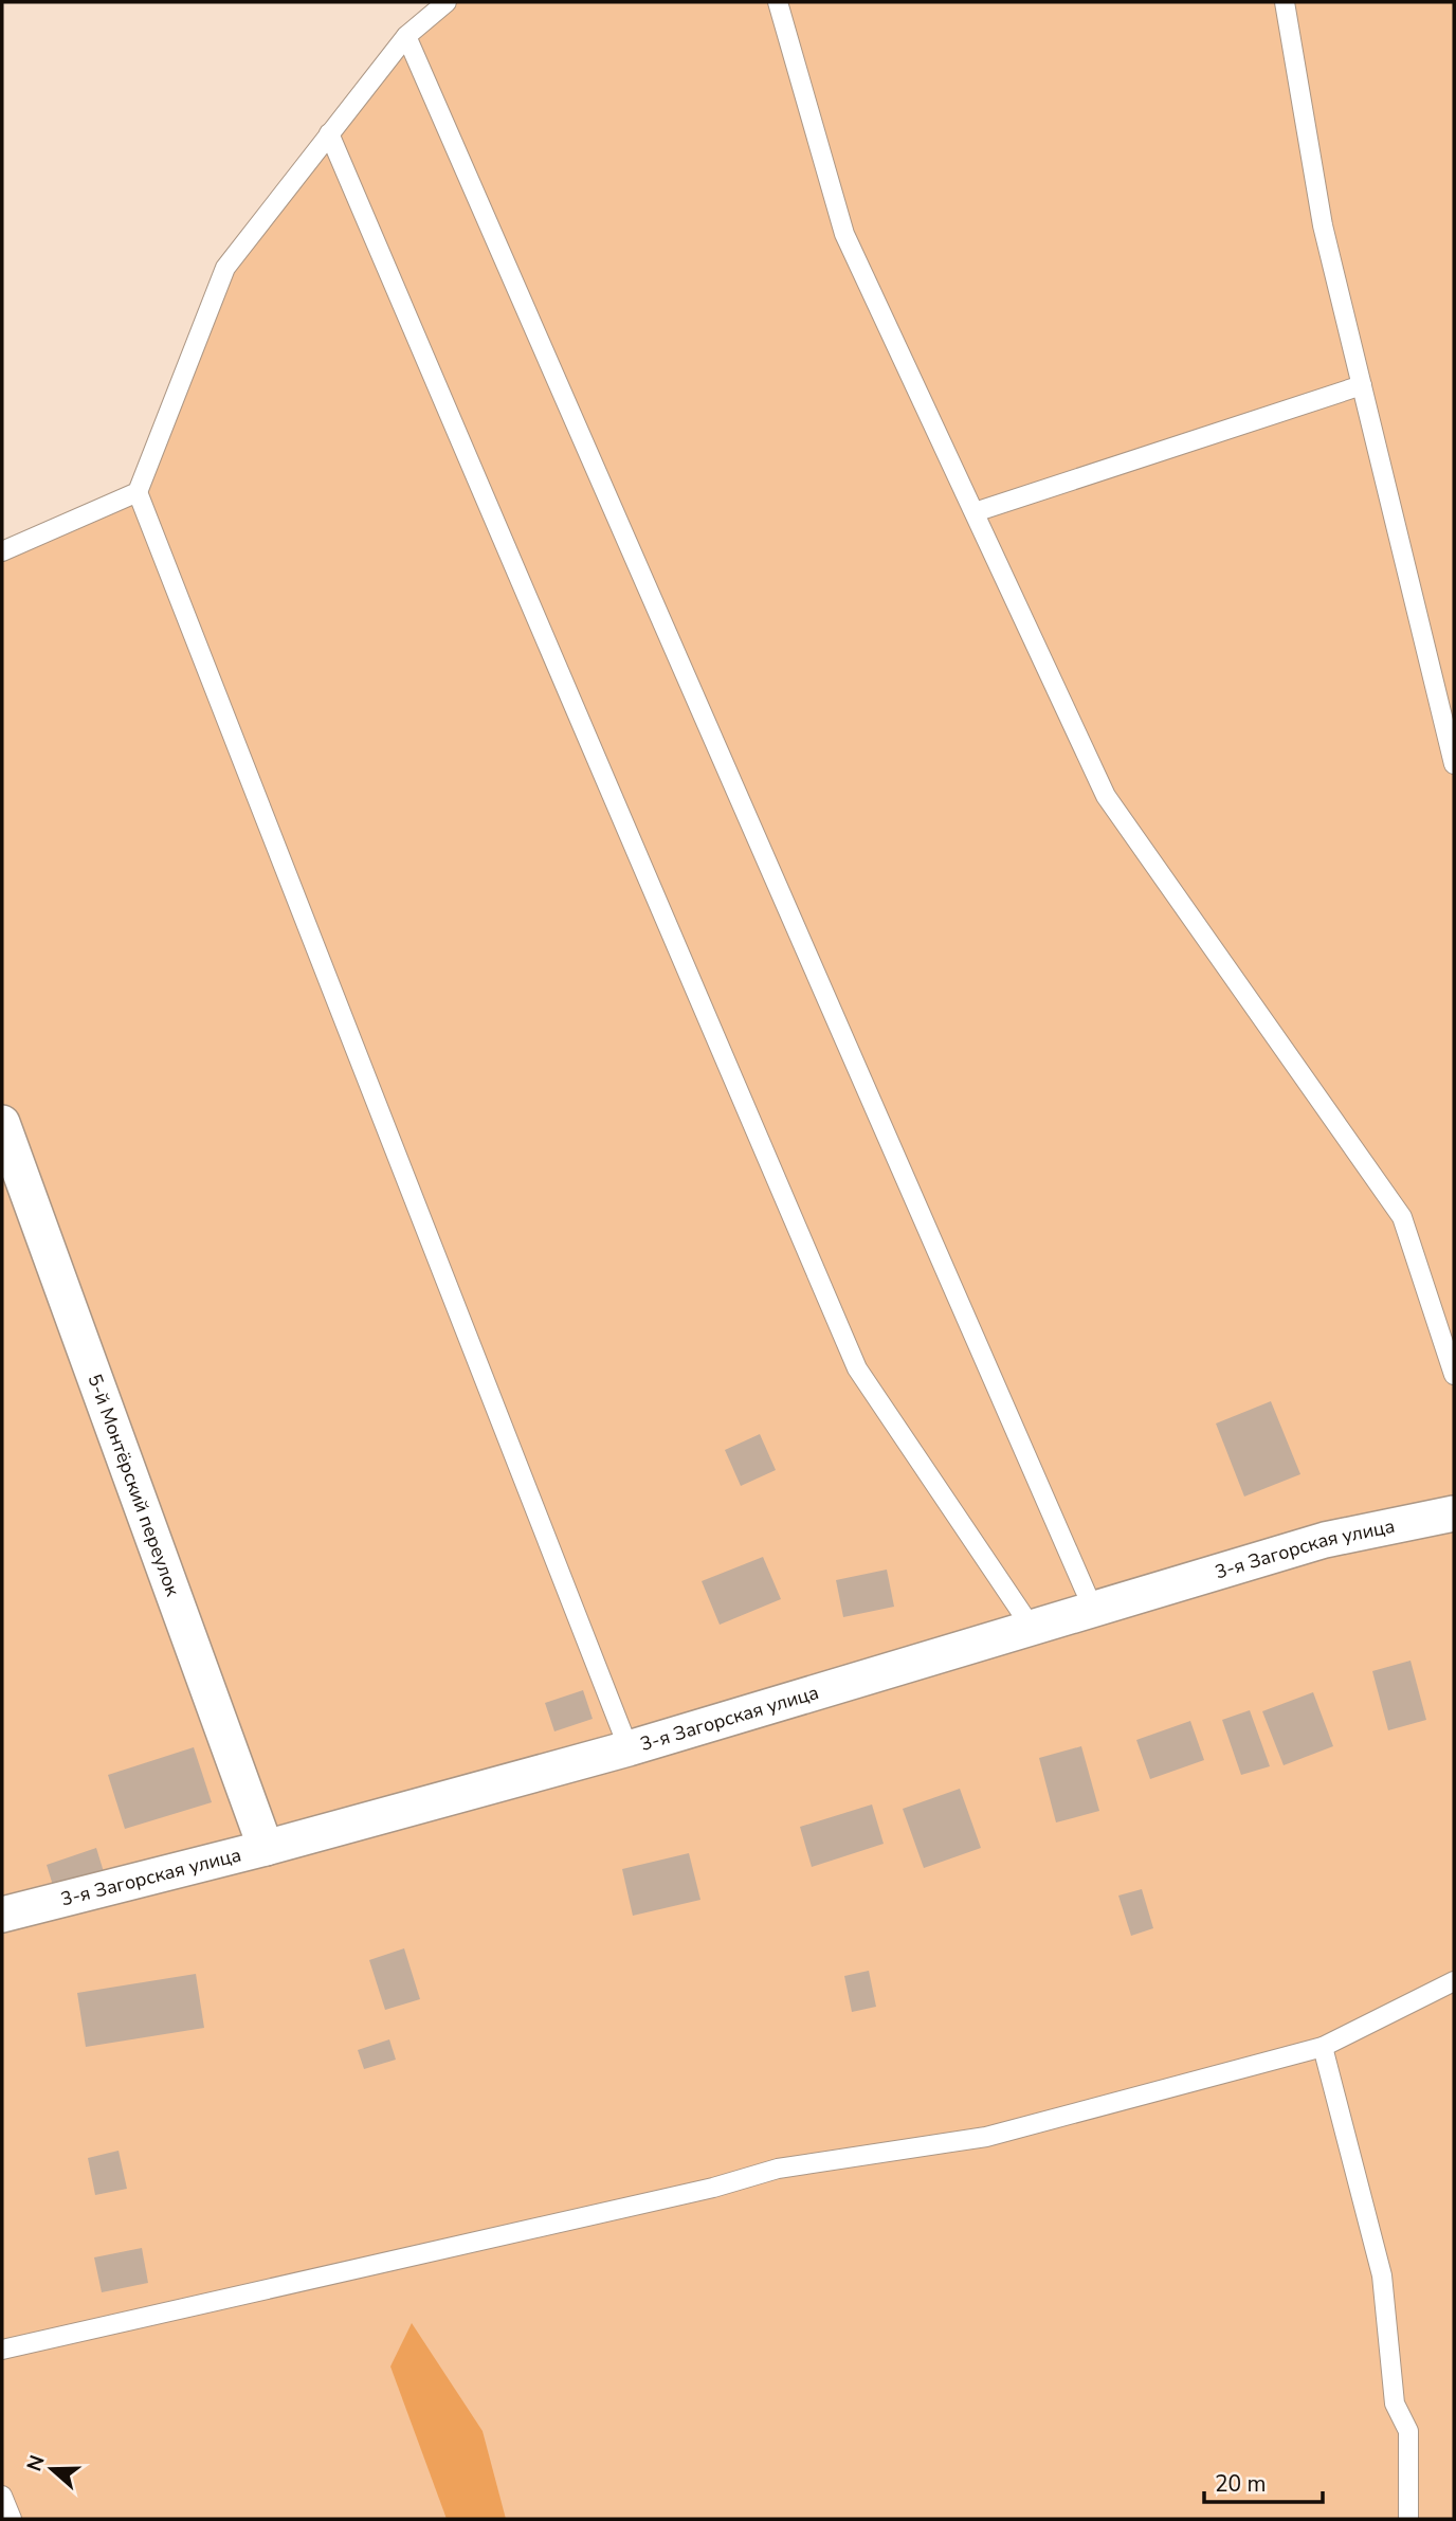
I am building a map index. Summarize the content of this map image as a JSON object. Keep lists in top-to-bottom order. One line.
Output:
{"streets":{"street":["5-й Монтёрский переулок","3-я Загорская улица"]},"crossings":[["5-й Монтёрский переулок","3-я Загорская улица"]],"scale_bar":"20 m","north":"left"}
